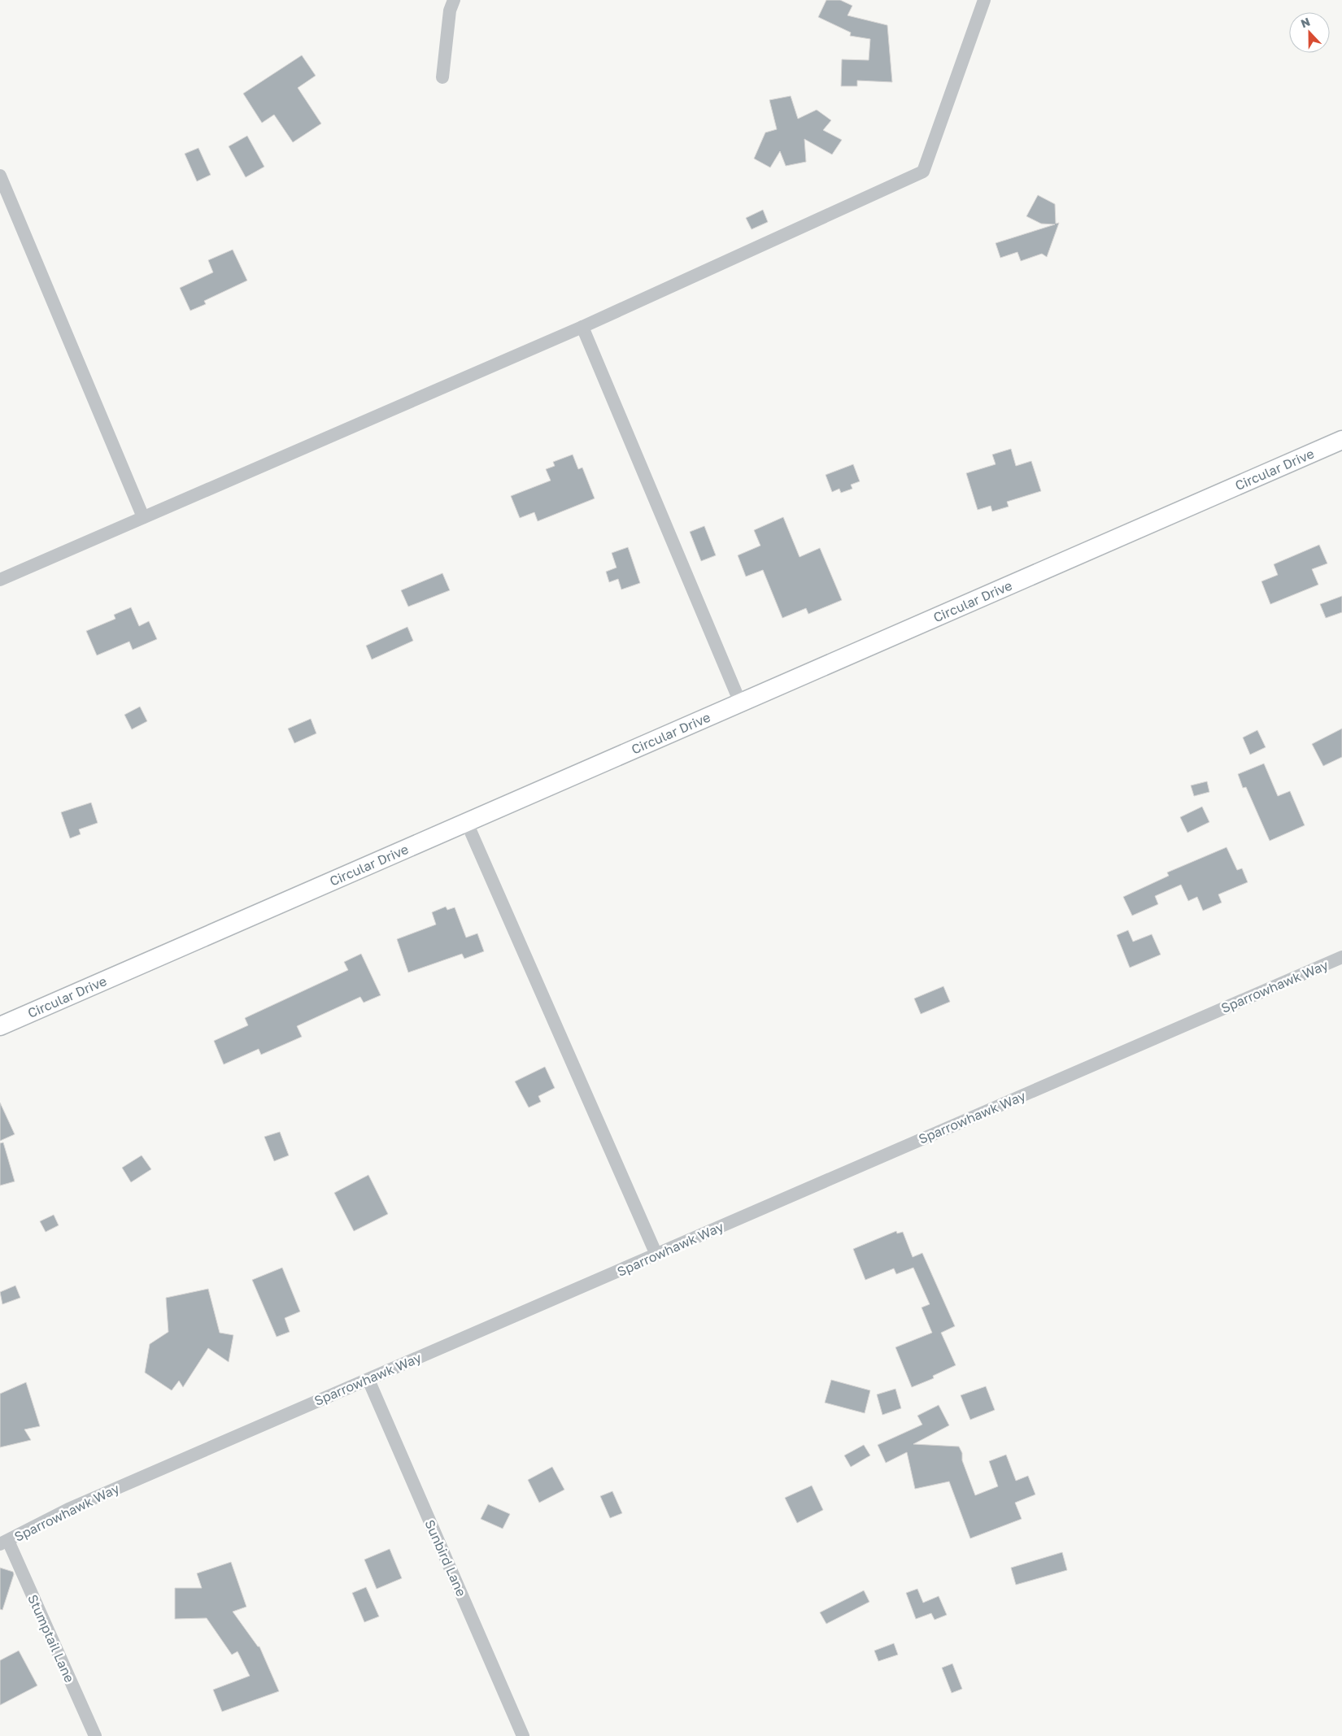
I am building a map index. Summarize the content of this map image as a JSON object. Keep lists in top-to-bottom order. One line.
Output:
{"streets":{"street":["Circular Drive","Sparrowhawk Way","Sunbird Lane","Stumptail Lane"]},"crossings":[["Sparrowhawk Way","Sunbird Lane"],["Sparrowhawk Way","Stumptail Lane"]],"north":"top"}
